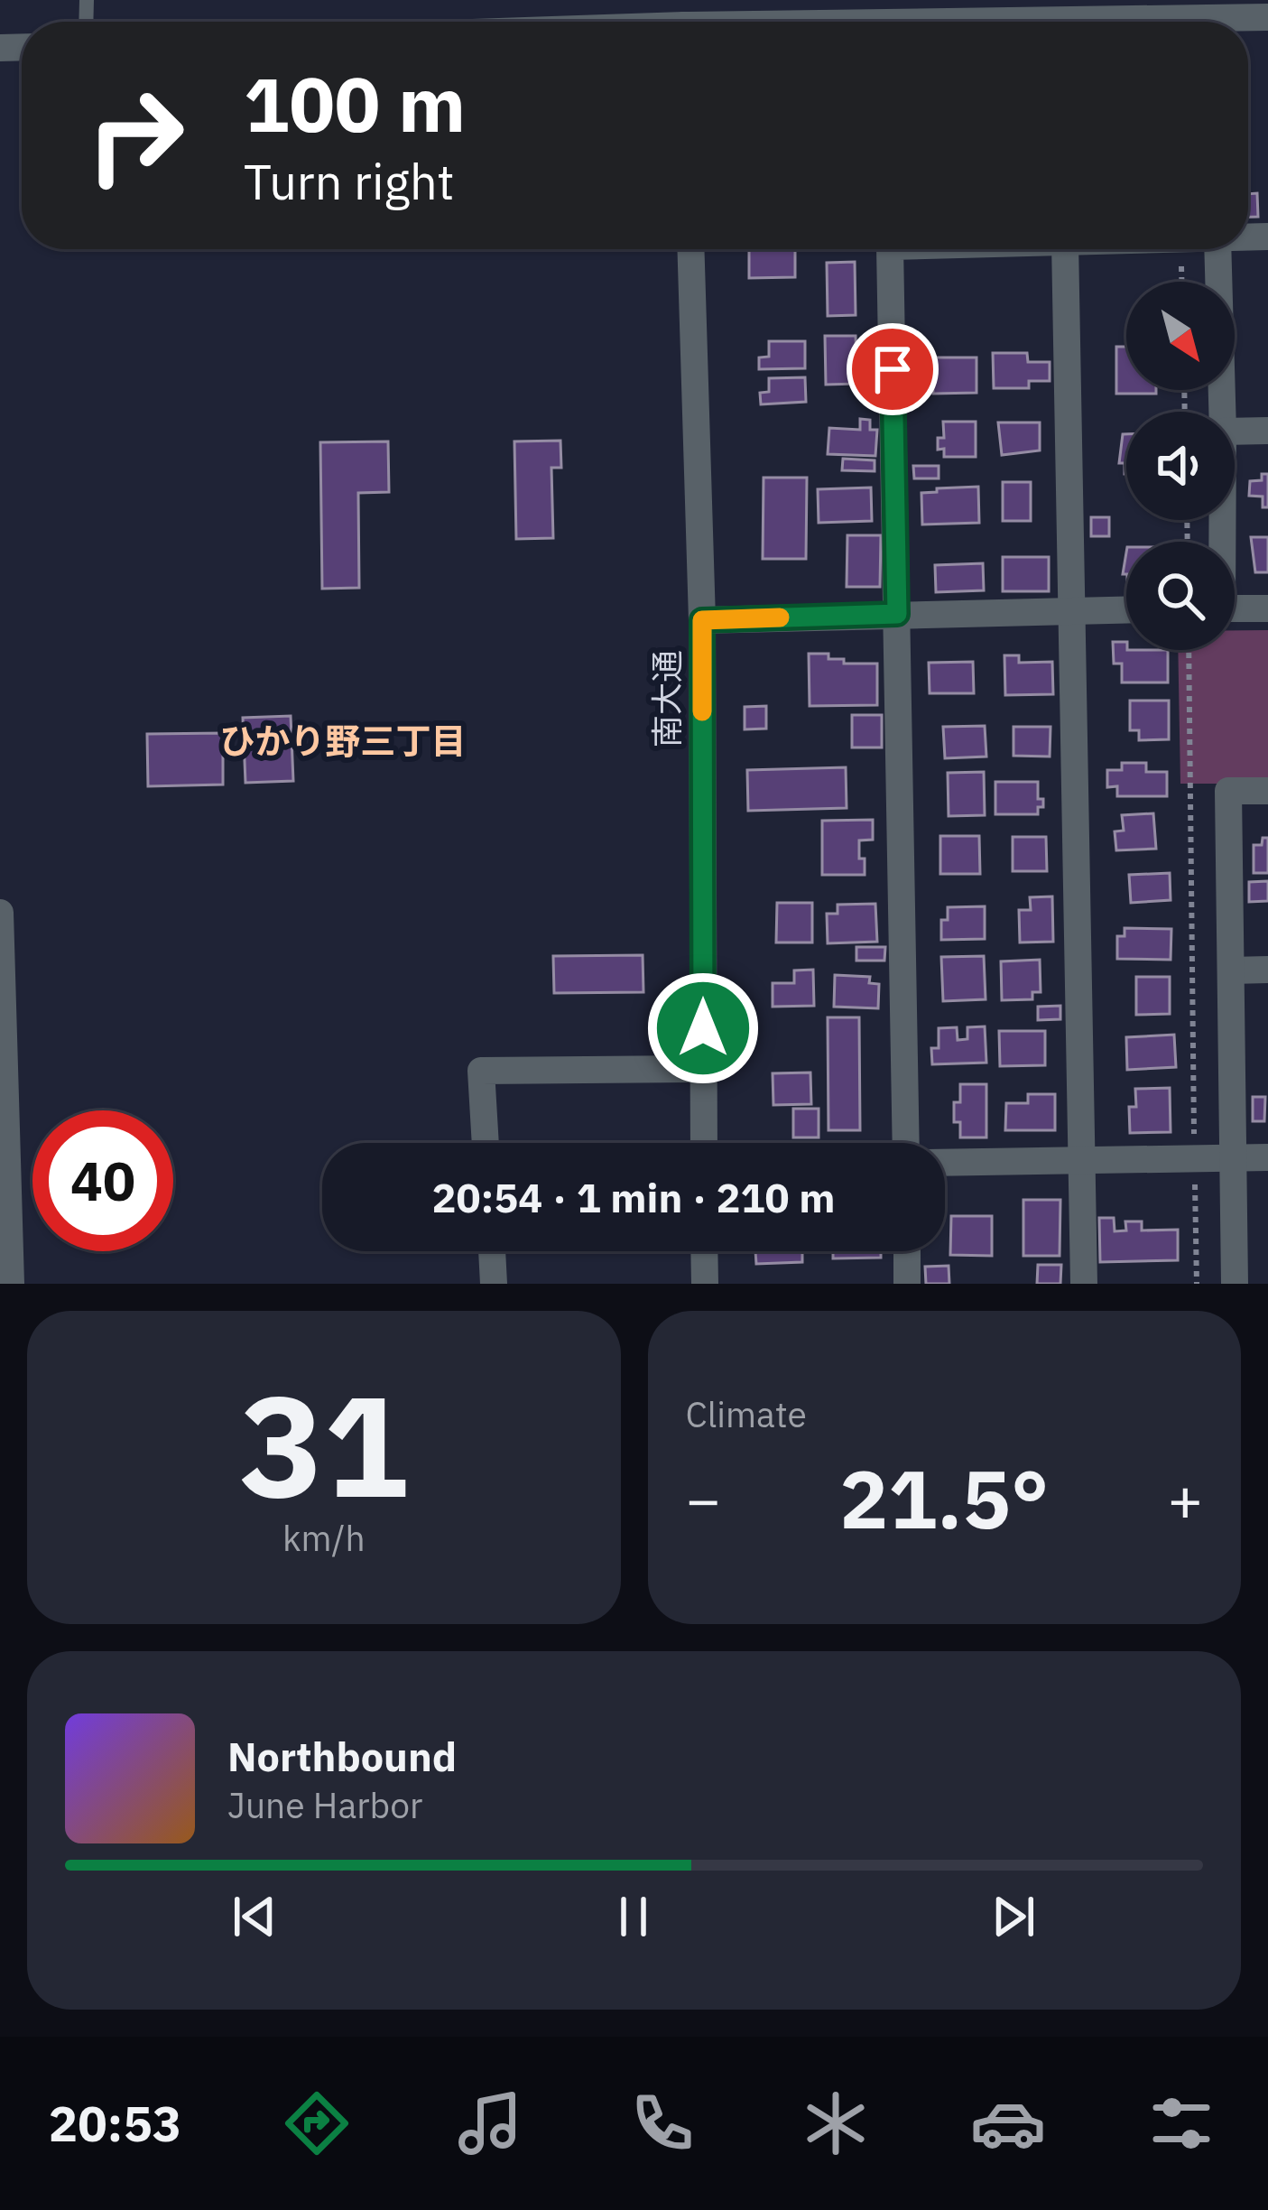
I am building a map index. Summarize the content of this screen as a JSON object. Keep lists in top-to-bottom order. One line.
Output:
{"streets":{"street":["南大通"]},"districts":["ひかり野三丁目"],"north":"bottom right","page":{"turn":["100 m","Turn right"],"limit":"40","trip":"20:54 · 1 min · 210 m","tile":[["31","km/h"],"Climate"],"heat":["−","21.5°","+"],"song":["Northbound","June Harbor"],"tabs":"20:53"}}
